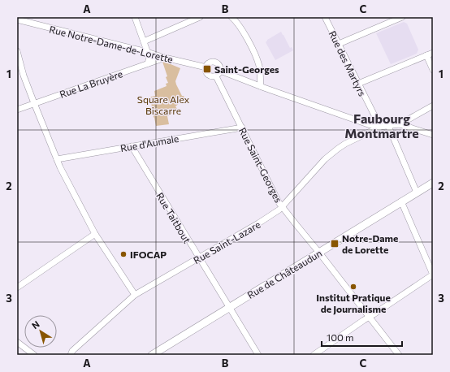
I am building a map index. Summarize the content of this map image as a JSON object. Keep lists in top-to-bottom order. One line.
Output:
{"streets":{"main road":["Rue de Châteaudun"],"street":["Rue Notre-Dame-de-Lorette","Rue des Martyrs","Rue La Bruyère","Rue d'Aumale","Rue Saint-Georges","Rue Taitbout","Rue Saint-Lazare"]},"crossings":[["Rue Notre-Dame-de-Lorette","Rue La Bruyère"],["Rue Notre-Dame-de-Lorette","Rue Saint-Georges"],["Rue des Martyrs","Rue Saint-Lazare"],["Rue d'Aumale","Rue Saint-Georges"],["Rue d'Aumale","Rue Taitbout"],["Rue Saint-Georges","Rue Saint-Lazare"],["Rue Saint-Georges","Rue de Châteaudun"],["Rue Taitbout","Rue Saint-Lazare"],["Rue Taitbout","Rue de Châteaudun"]],"districts":["Faubourg Montmartre"],"parks":["Square Alex Biscarre"],"places":{"transit":["Saint-Georges","Notre-Dame de Lorette"],"other":["IFOCAP","Institut Pratique de Journalisme"]},"scale_bar":"100 m","north":"top left","grid":{"columns":["A","B","C"],"rows":["1","2","3"]}}
